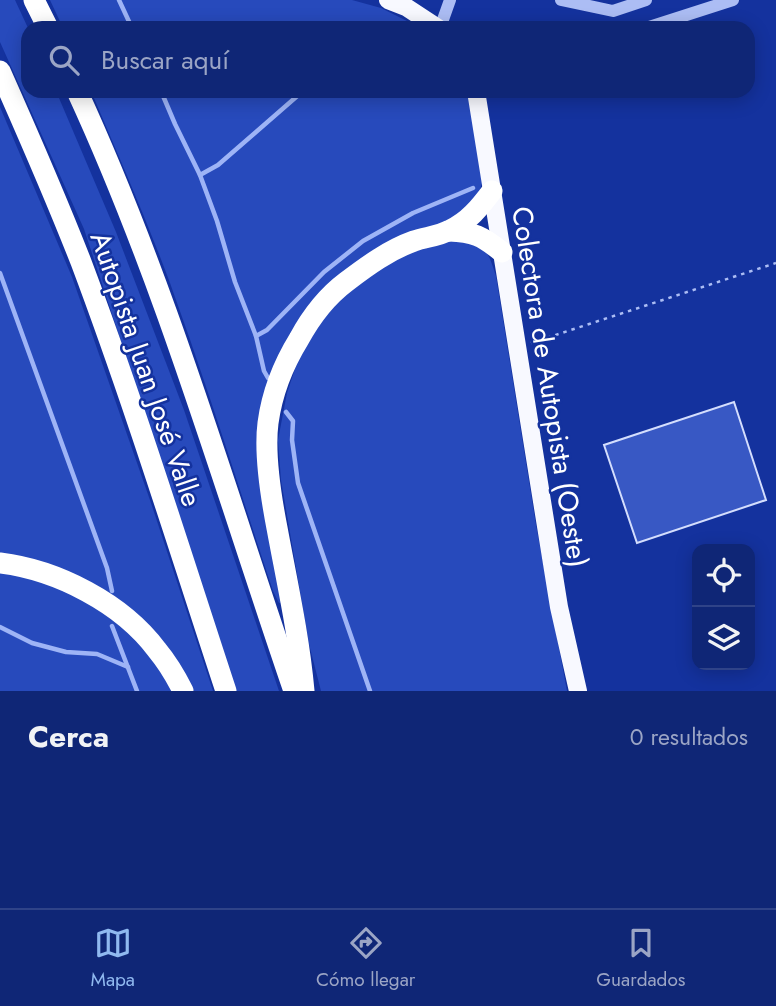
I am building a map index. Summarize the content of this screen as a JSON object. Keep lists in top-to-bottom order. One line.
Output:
{"streets":{"highway":["Autopista Juan José Valle"],"main road":["Colectora de Autopista (Oeste)"]},"page":{"search":"Buscar aquí","heading":["Cerca","0 resultados"],"nav":["Mapa","Cómo llegar","Guardados"]}}
